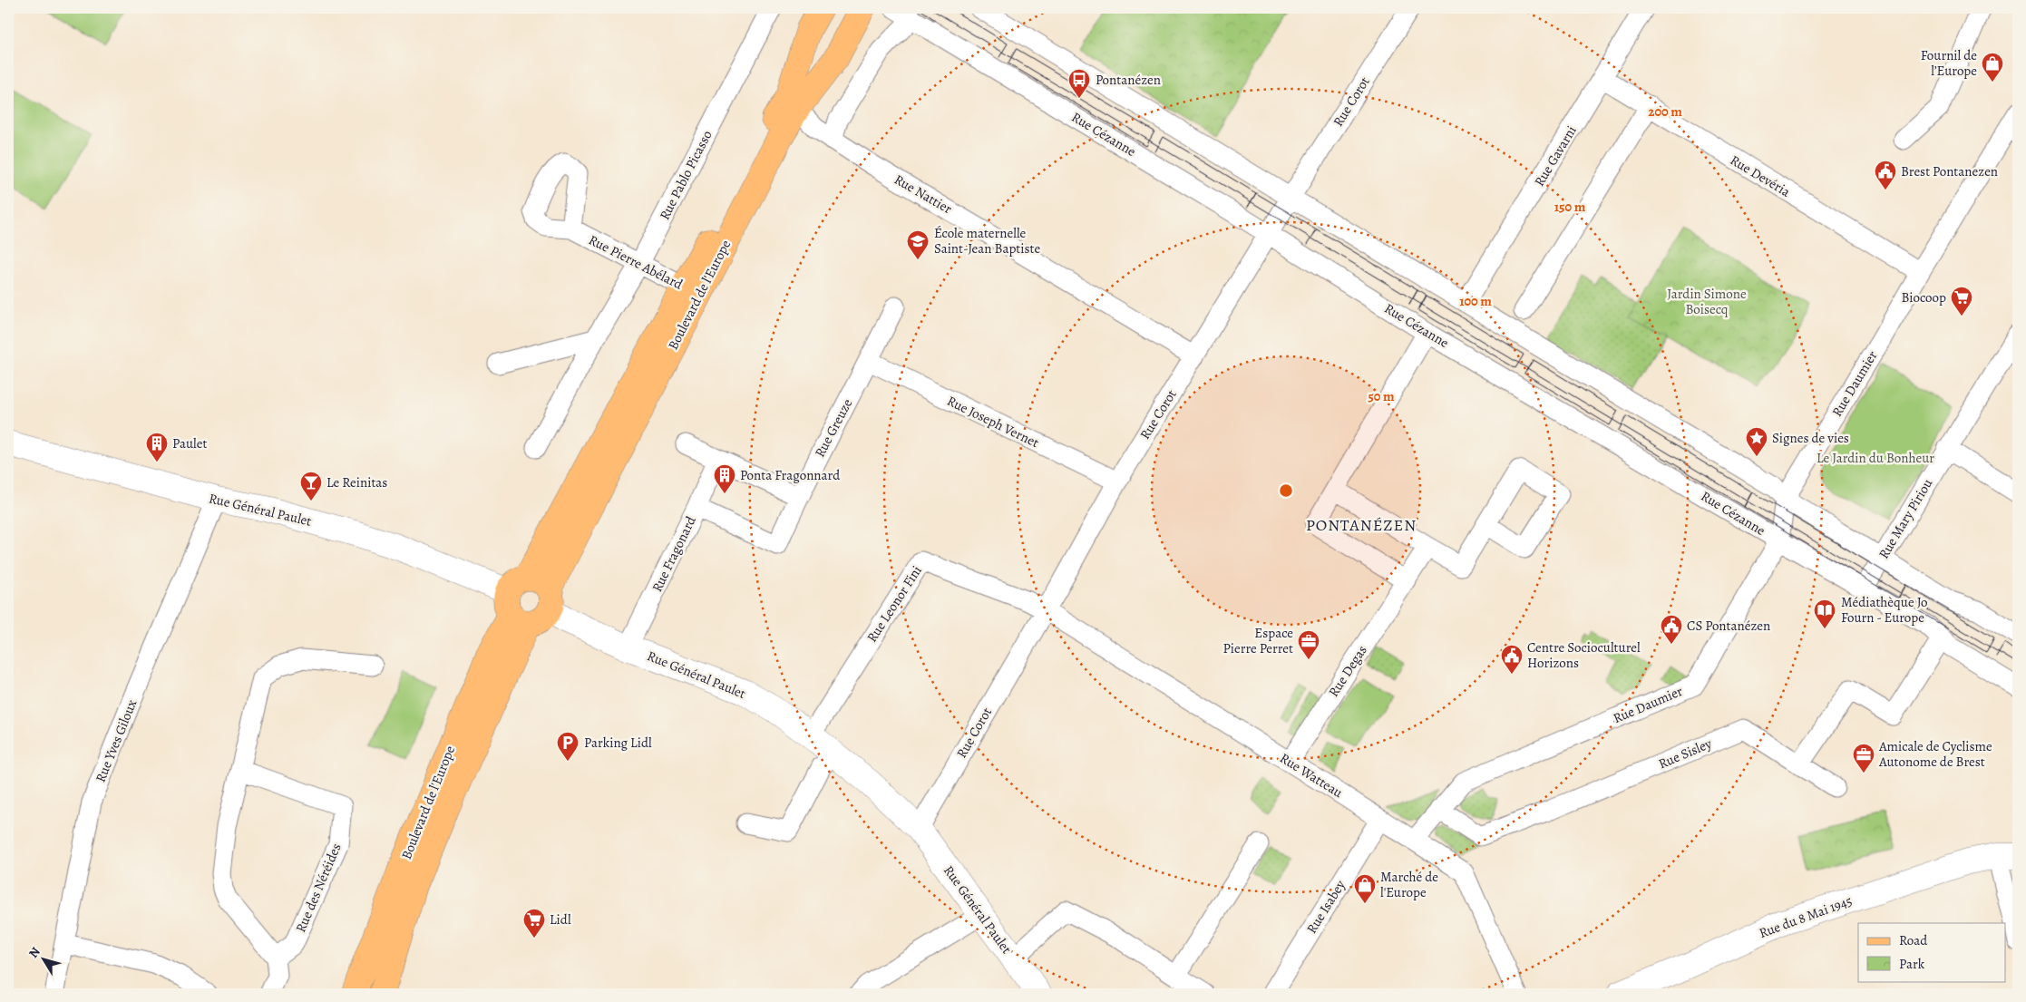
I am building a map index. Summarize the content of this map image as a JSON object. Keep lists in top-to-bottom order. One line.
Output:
{"streets":{"main road":["Boulevard de l'Europe"],"street":["Rue Corot","Rue Cézanne","Rue Gavarni","Rue Pablo Picasso","Rue Devéria","Rue Nattier","Rue Pierre Abélard","Rue Daumier","Rue Joseph Vernet","Rue Greuze","Rue Général Paulet","Rue Mary Piriou","Rue Fragonard","Rue Leonor Fini","Rue Degas","Rue Yves Giloux","Rue Sisley","Rue Watteau","Rue des Néréides","Rue Isabey","Rue du 8 Mai 1945"]},"crossings":[["Rue Corot","Rue Cézanne"],["Rue Corot","Rue Nattier"],["Rue Corot","Rue Joseph Vernet"],["Rue Corot","Rue Général Paulet"],["Rue Corot","Rue Leonor Fini"],["Rue Corot","Rue Watteau"],["Rue Cézanne","Rue Daumier"],["Rue Cézanne","Rue Mary Piriou"],["Rue Gavarni","Rue Devéria"],["Rue Pablo Picasso","Rue Pierre Abélard"],["Rue Devéria","Rue Daumier"],["Rue Nattier","Boulevard de l'Europe"],["Rue Pierre Abélard","Boulevard de l'Europe"],["Boulevard de l'Europe","Rue Général Paulet"],["Rue Daumier","Rue Sisley"],["Rue Daumier","Rue Watteau"],["Rue Joseph Vernet","Rue Greuze"],["Rue Greuze","Rue Fragonard"],["Rue Général Paulet","Rue Fragonard"],["Rue Général Paulet","Rue Leonor Fini"],["Rue Général Paulet","Rue Yves Giloux"],["Rue Leonor Fini","Rue Watteau"],["Rue Degas","Rue Watteau"],["Rue Watteau","Rue Isabey"]],"districts":["PONTANÉZEN"],"parks":["Jardin Simone Boisecq","Le Jardin du Bonheur"],"places":{"shop":["Fournil de l’Europe","Marché de l'Europe"],"bus stop":["Pontanézen"],"public building":["Brest Pontanezen","CS Pontanézen","Centre Socioculturel Horizons"],"school or university":["École maternelle Saint-Jean Baptiste"],"supermarket":["Biocoop","Lidl"],"place":["Signes de vies"],"building":["Paulet","Ponta Fragonnard"],"bar":["Le Reinitas"],"library":["Médiathèque Jo Fourn - Europe"],"office":["Espace Pierre Perret","Amicale de Cyclisme Autonome de Brest"],"parking":["Parking Lidl"]},"legend":["Road","Park"],"north":"top left","rings":["200 m","150 m","100 m","50 m"]}
